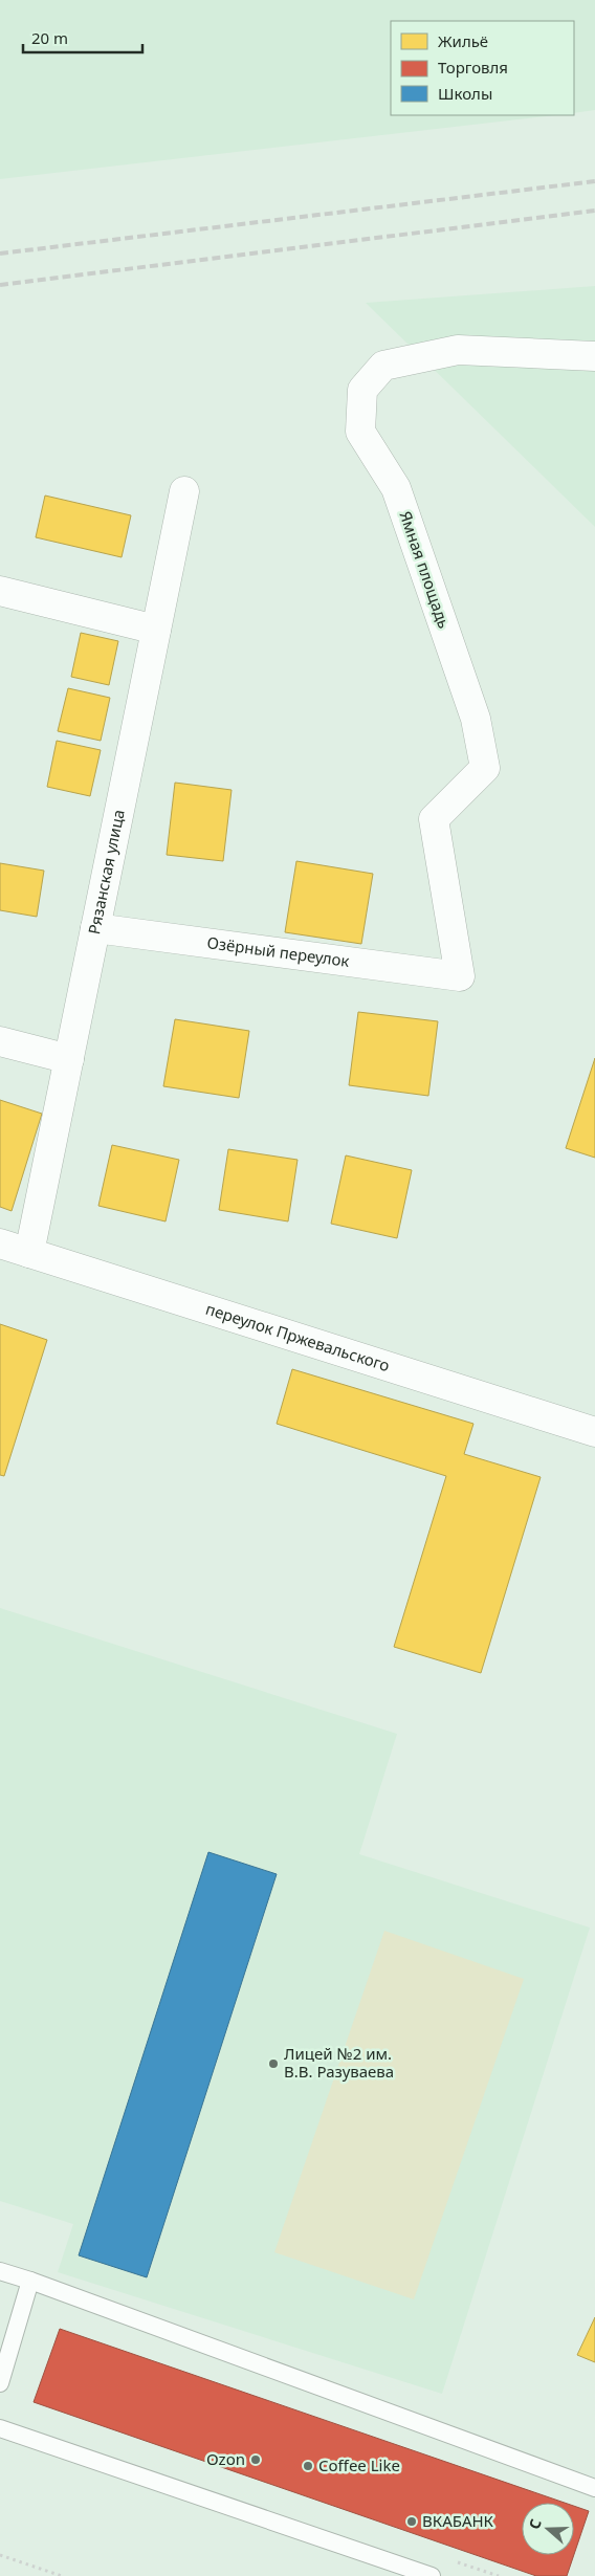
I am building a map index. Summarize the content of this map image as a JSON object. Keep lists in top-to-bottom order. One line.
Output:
{"streets":{"street":["Ямная площадь","Рязанская улица","Озёрный переулок","переулок Пржевальского"]},"crossings":[["Ямная площадь","Озёрный переулок"],["Рязанская улица","Озёрный переулок"],["Рязанская улица","переулок Пржевальского"]],"places":["Лицей №2 им. В.В. Разуваева","Ozon","Coffee Like","ВКАБАНК"],"legend":["Жильё","Торговля","Школы"],"scale_bar":"20 m","north":"left"}
